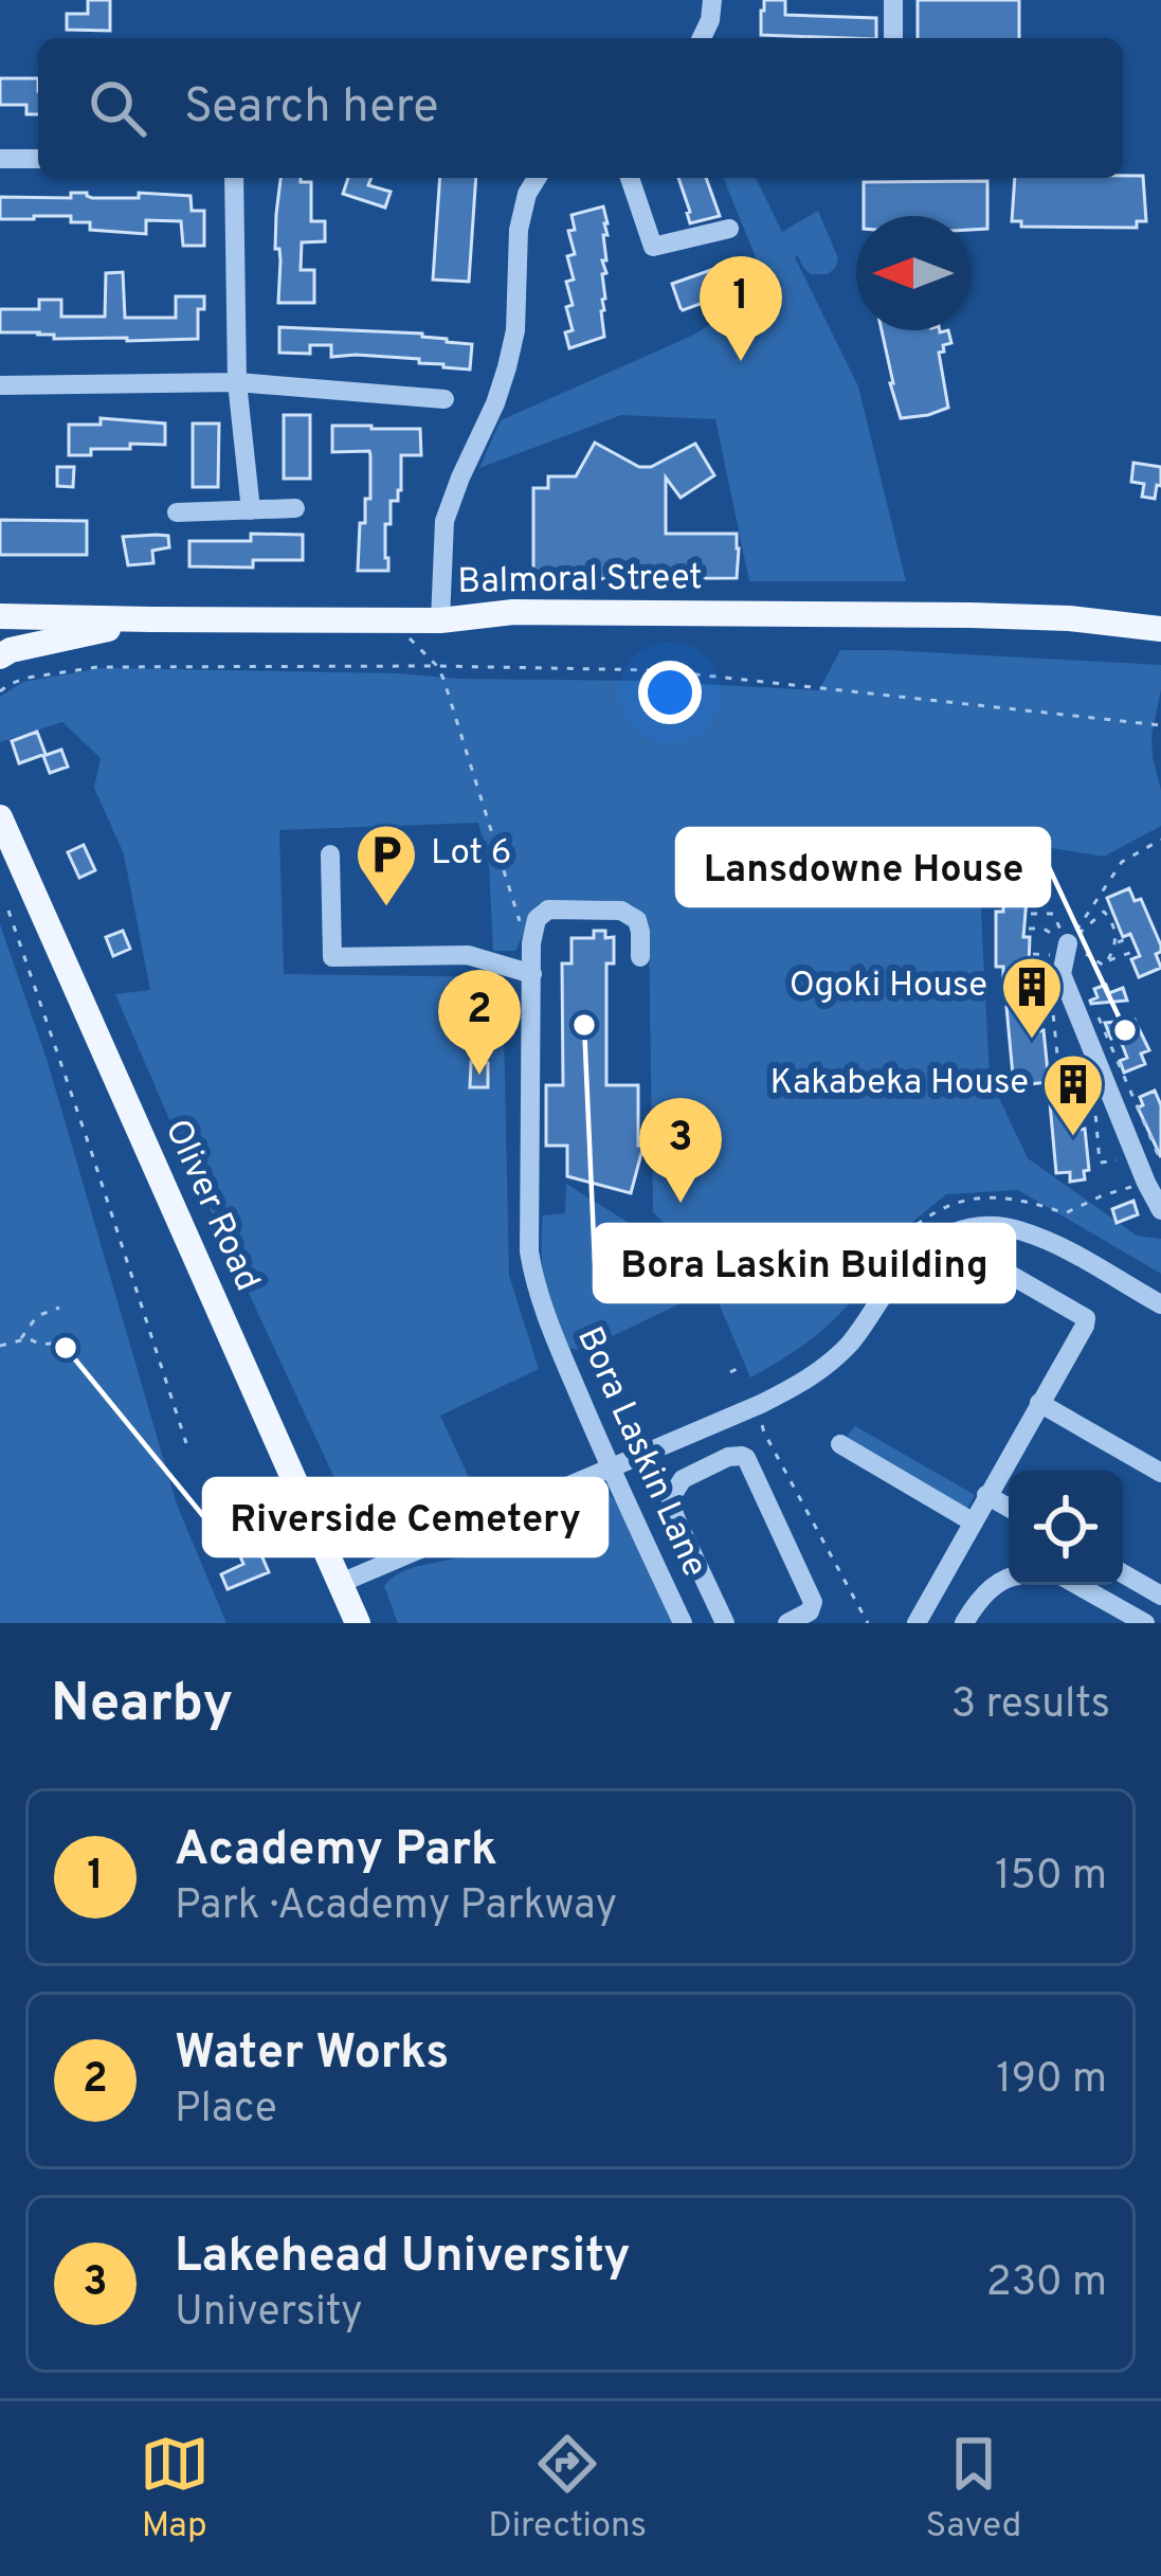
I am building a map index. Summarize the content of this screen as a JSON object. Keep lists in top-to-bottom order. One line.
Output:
{"streets":{"main road":["Balmoral Street","Oliver Road"],"street":["Bora Laskin Lane"]},"places":{"parking":["Lot 6"],"other":["Bora Laskin Building","Lansdowne House","Riverside Cemetery"],"building":["Ogoki House","Kakabeka House"]},"north":"left","page":{"search":"Search here","pins":["1","2","3"],"heading":["Nearby","3 results"],"list":[{"mark":"1","name":"Academy Park","note":"Park · Academy Parkway","value":"150 m"},{"mark":"2","name":"Water Works","note":"Place","value":"190 m"},{"mark":"3","name":"Lakehead University","note":"University","value":"230 m"}],"nav":["Map","Directions","Saved"]}}
